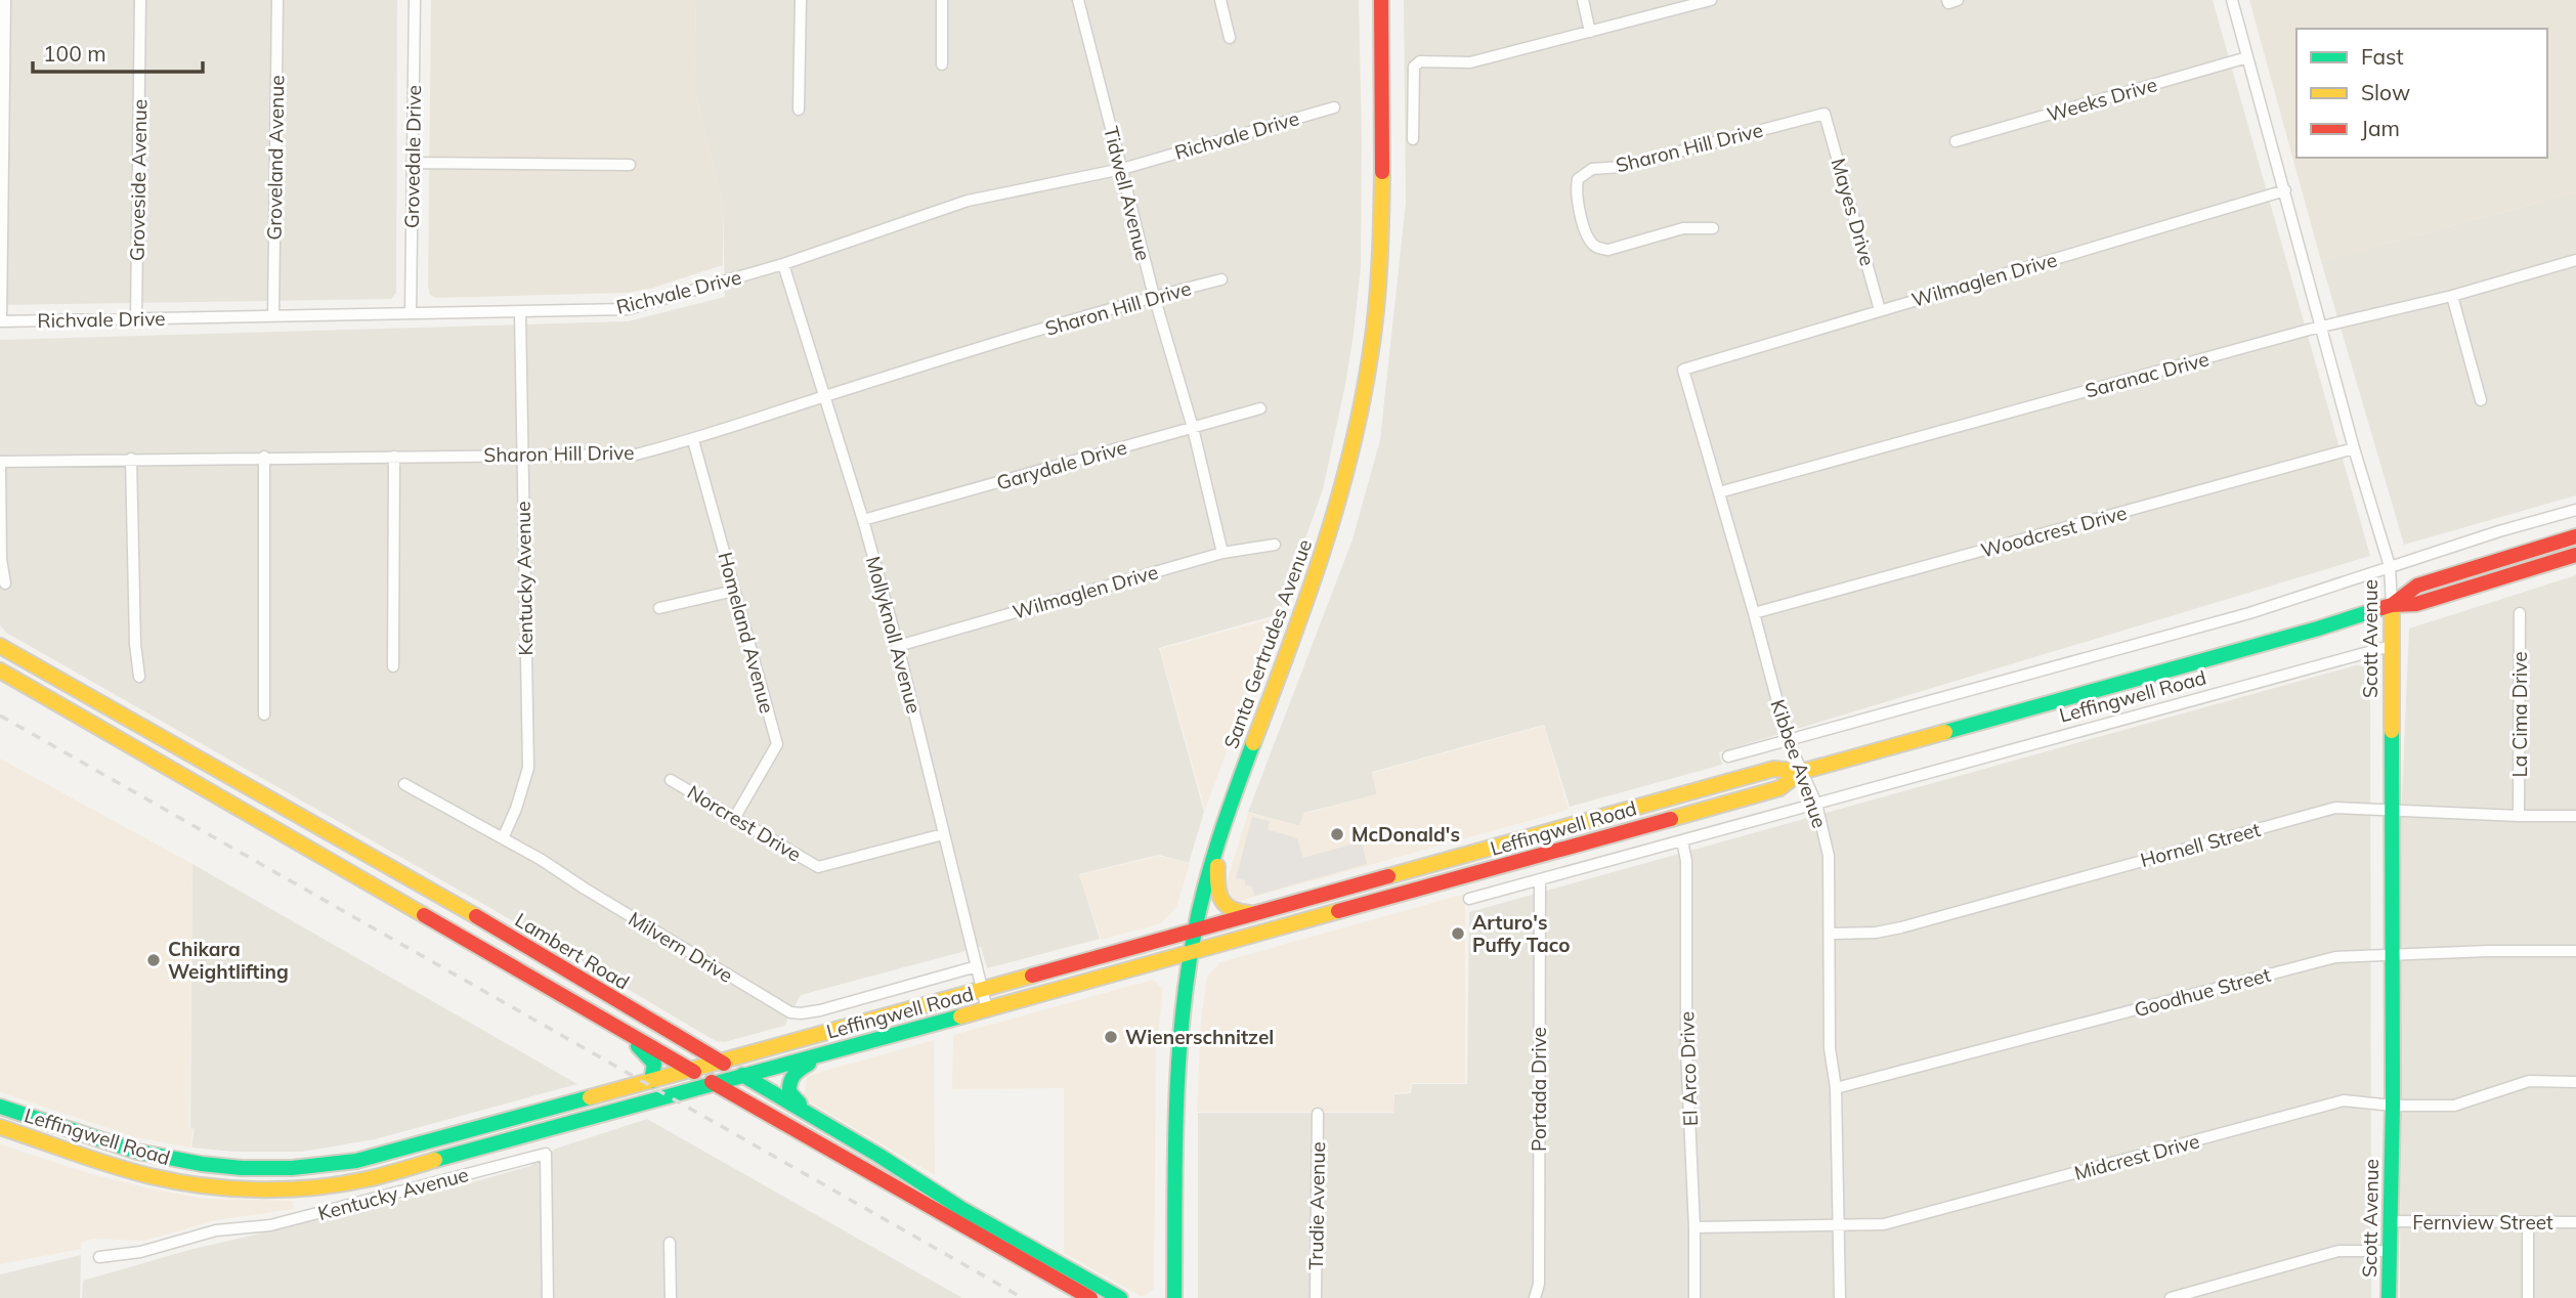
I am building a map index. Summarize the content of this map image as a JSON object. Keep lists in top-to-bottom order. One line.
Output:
{"streets":{"main road":["Scott Avenue","Santa Gertrudes Avenue","Leffingwell Road","Lambert Road"],"street":["Weeks Drive","Richvale Drive","Sharon Hill Drive","Grovedale Drive","Groveland Avenue","Groveside Avenue","Tidwell Avenue","Mayes Drive","Wilmaglen Drive","Saranac Drive","Garydale Drive","Woodcrest Drive","Kentucky Avenue","Homeland Avenue","Mollyknoll Avenue","La Cima Drive","Kibbee Avenue","Norcrest Drive","Hornell Street","Milvern Drive","Goodhue Street","El Arco Drive","Portada Drive","Midcrest Drive","Trudie Avenue","Fernview Street"]},"crossings":[["Weeks Drive","Scott Avenue"],["Richvale Drive","Grovedale Drive"],["Richvale Drive","Groveland Avenue"],["Richvale Drive","Groveside Avenue"],["Richvale Drive","Tidwell Avenue"],["Richvale Drive","Kentucky Avenue"],["Richvale Drive","Mollyknoll Avenue"],["Sharon Hill Drive","Tidwell Avenue"],["Sharon Hill Drive","Mayes Drive"],["Sharon Hill Drive","Kentucky Avenue"],["Sharon Hill Drive","Homeland Avenue"],["Sharon Hill Drive","Mollyknoll Avenue"],["Tidwell Avenue","Wilmaglen Drive"],["Tidwell Avenue","Garydale Drive"],["Mayes Drive","Wilmaglen Drive"],["Wilmaglen Drive","Mollyknoll Avenue"],["Wilmaglen Drive","Scott Avenue"],["Wilmaglen Drive","Kibbee Avenue"],["Saranac Drive","Scott Avenue"],["Saranac Drive","Kibbee Avenue"],["Garydale Drive","Mollyknoll Avenue"],["Woodcrest Drive","Scott Avenue"],["Woodcrest Drive","Kibbee Avenue"],["Kentucky Avenue","Milvern Drive"],["Homeland Avenue","Norcrest Drive"],["Mollyknoll Avenue","Leffingwell Road"],["Mollyknoll Avenue","Norcrest Drive"],["Mollyknoll Avenue","Milvern Drive"],["Scott Avenue","Leffingwell Road"],["Scott Avenue","Hornell Street"],["Scott Avenue","Goodhue Street"],["Scott Avenue","Midcrest Drive"],["Scott Avenue","Fernview Street"],["Santa Gertrudes Avenue","Leffingwell Road"],["Leffingwell Road","Kibbee Avenue"],["Leffingwell Road","Lambert Road"],["Leffingwell Road","El Arco Drive"],["Leffingwell Road","Portada Drive"],["La Cima Drive","Hornell Street"],["Kibbee Avenue","Hornell Street"],["Kibbee Avenue","Goodhue Street"],["Kibbee Avenue","Midcrest Drive"],["El Arco Drive","Midcrest Drive"]],"places":["McDonald's","Arturo's Puffy Taco","Chikara Weightlifting","Wienerschnitzel"],"legend":["Fast","Slow","Jam"],"scale_bar":"100 m"}
